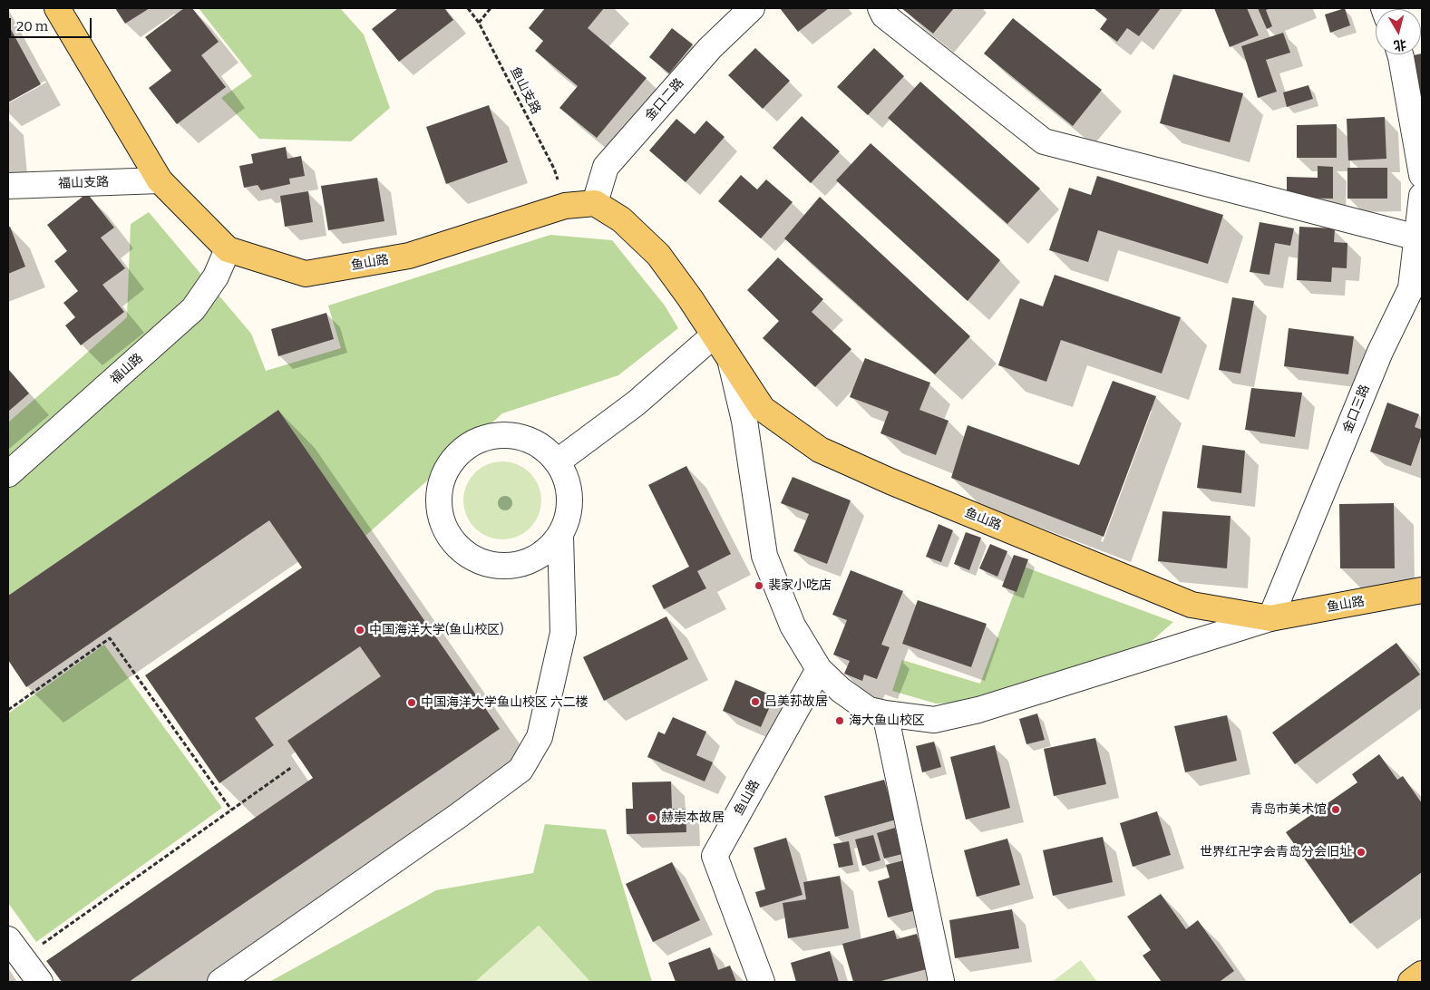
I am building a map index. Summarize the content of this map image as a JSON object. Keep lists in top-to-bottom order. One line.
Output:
{"streets":{"main road":["鱼山路"],"street":["金口二路","福山支路","福山路","金口三路"],"path":["鱼山支路"]},"crossings":[["金口二路","鱼山路"],["福山支路","鱼山路"],["鱼山路","福山路"],["鱼山路","金口三路"]],"places":["裴家小吃店","中国海洋大学(鱼山校区)","吕美荪故居","中国海洋大学鱼山校区 六二楼","海大鱼山校区","青岛市美术馆","赫崇本故居","世界红卍字会青岛分会旧址"],"scale_bar":"20 m","north":"bottom"}
